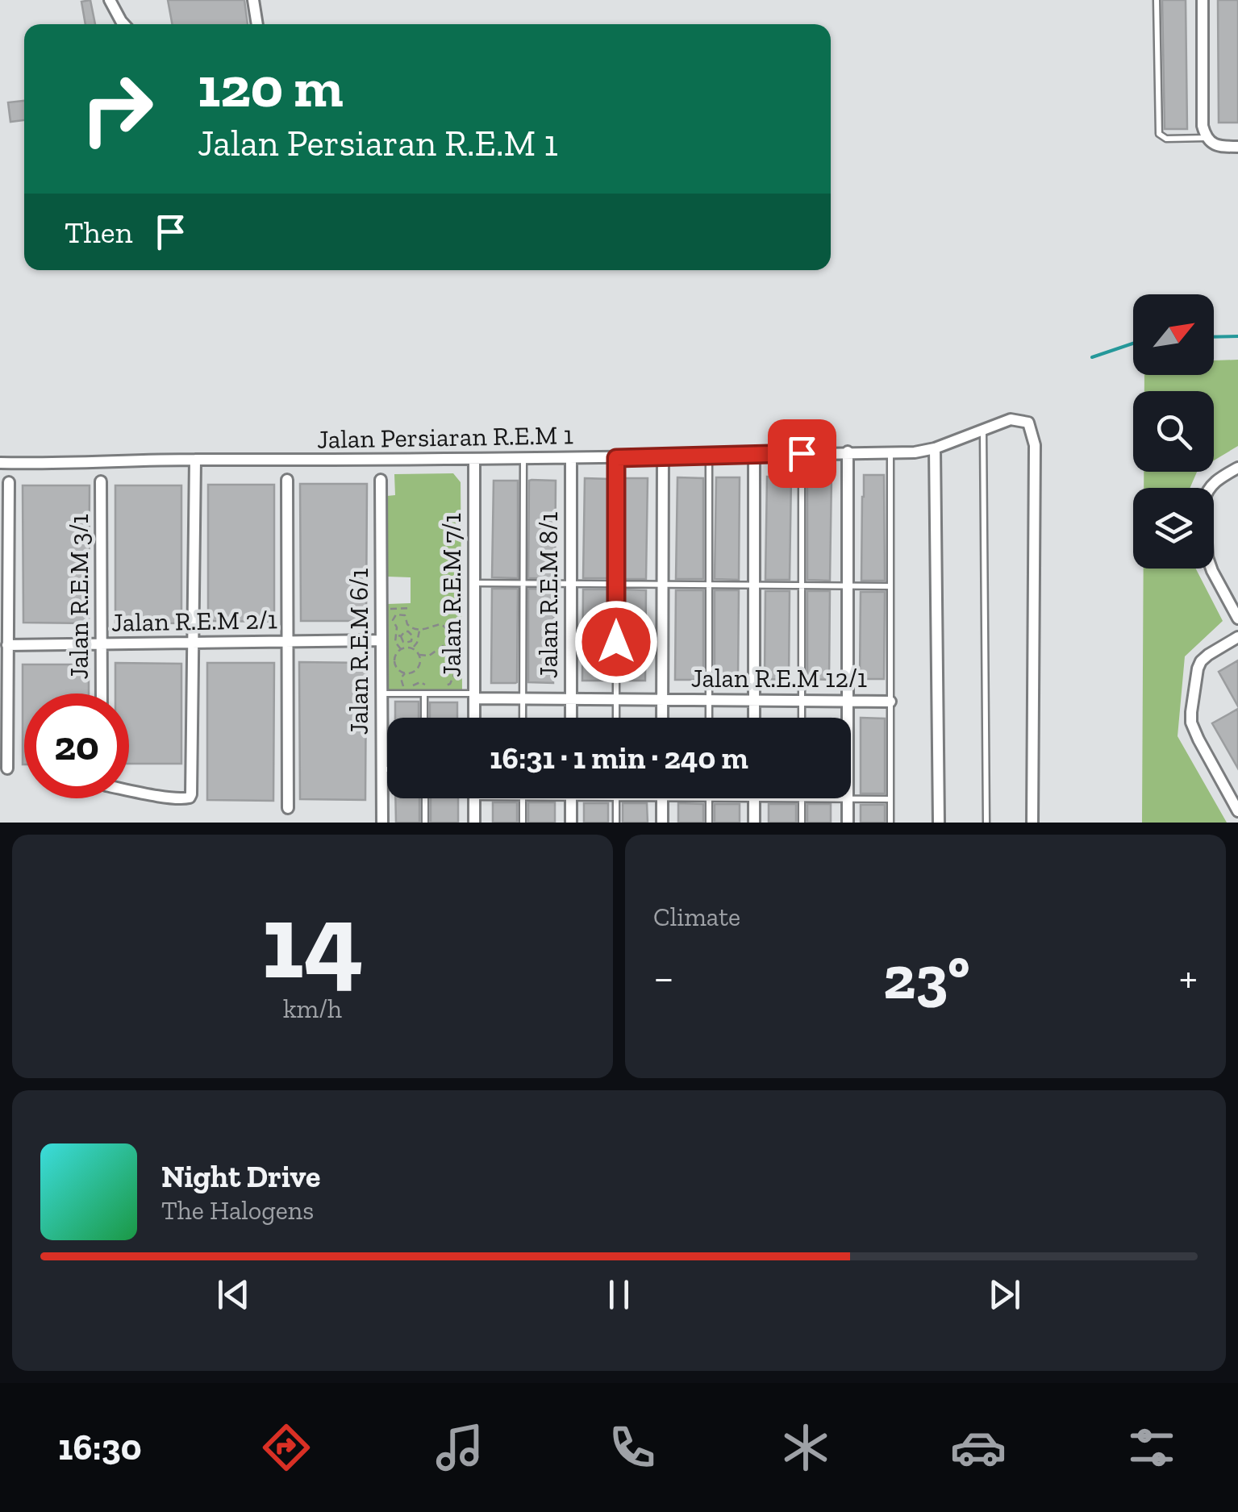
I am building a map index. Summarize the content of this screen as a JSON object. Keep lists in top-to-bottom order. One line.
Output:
{"streets":{"street":["Jalan Persiaran R.E.M 1","Jalan R.E.M 7/1","Jalan R.E.M 8/1","Jalan R.E.M 3/1","Jalan R.E.M 2/1","Jalan R.E.M 6/1","Jalan R.E.M 12/1"]},"crossings":[["Jalan Persiaran R.E.M 1","Jalan R.E.M 7/1"],["Jalan Persiaran R.E.M 1","Jalan R.E.M 8/1"],["Jalan R.E.M 7/1","Jalan R.E.M 12/1"],["Jalan R.E.M 8/1","Jalan R.E.M 12/1"],["Jalan R.E.M 3/1","Jalan R.E.M 2/1"],["Jalan R.E.M 2/1","Jalan R.E.M 6/1"]],"north":"top right","page":{"turn":["120 m","Jalan Persiaran R.E.M 1"],"then":"Then","limit":"20","trip":"16:31 · 1 min · 240 m","tile":[["14","km/h"],"Climate"],"heat":["−","23°","+"],"song":["Night Drive","The Halogens"],"tabs":"16:30"}}
